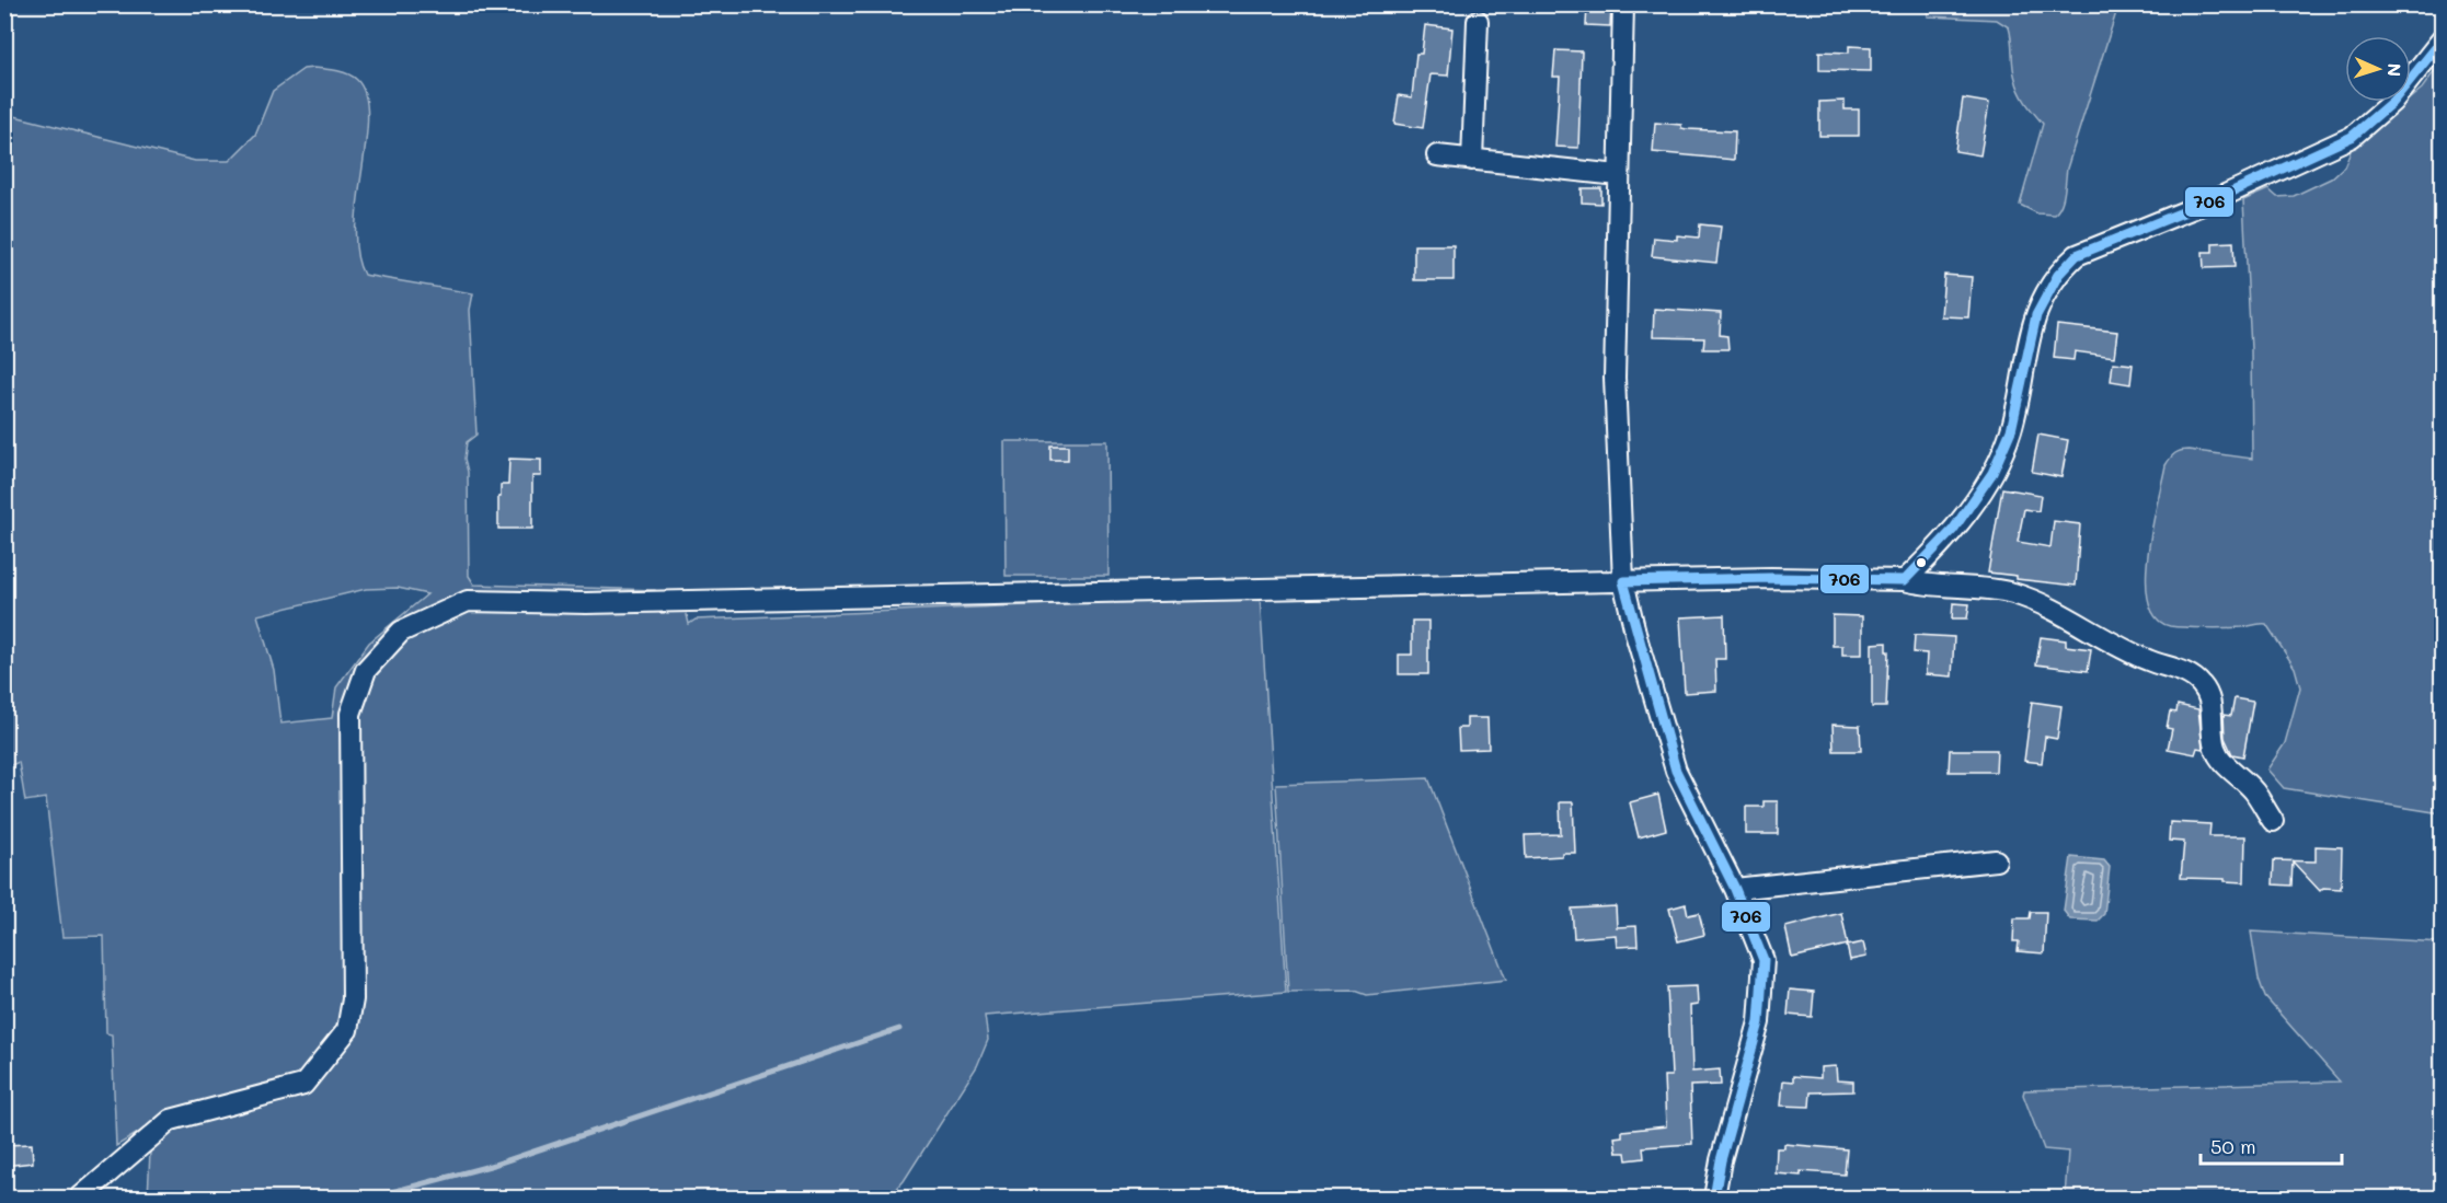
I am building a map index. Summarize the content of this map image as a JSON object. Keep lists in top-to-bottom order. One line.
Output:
{"lines":["transit line 706"],"scale_bar":"50 m","north":"right"}
